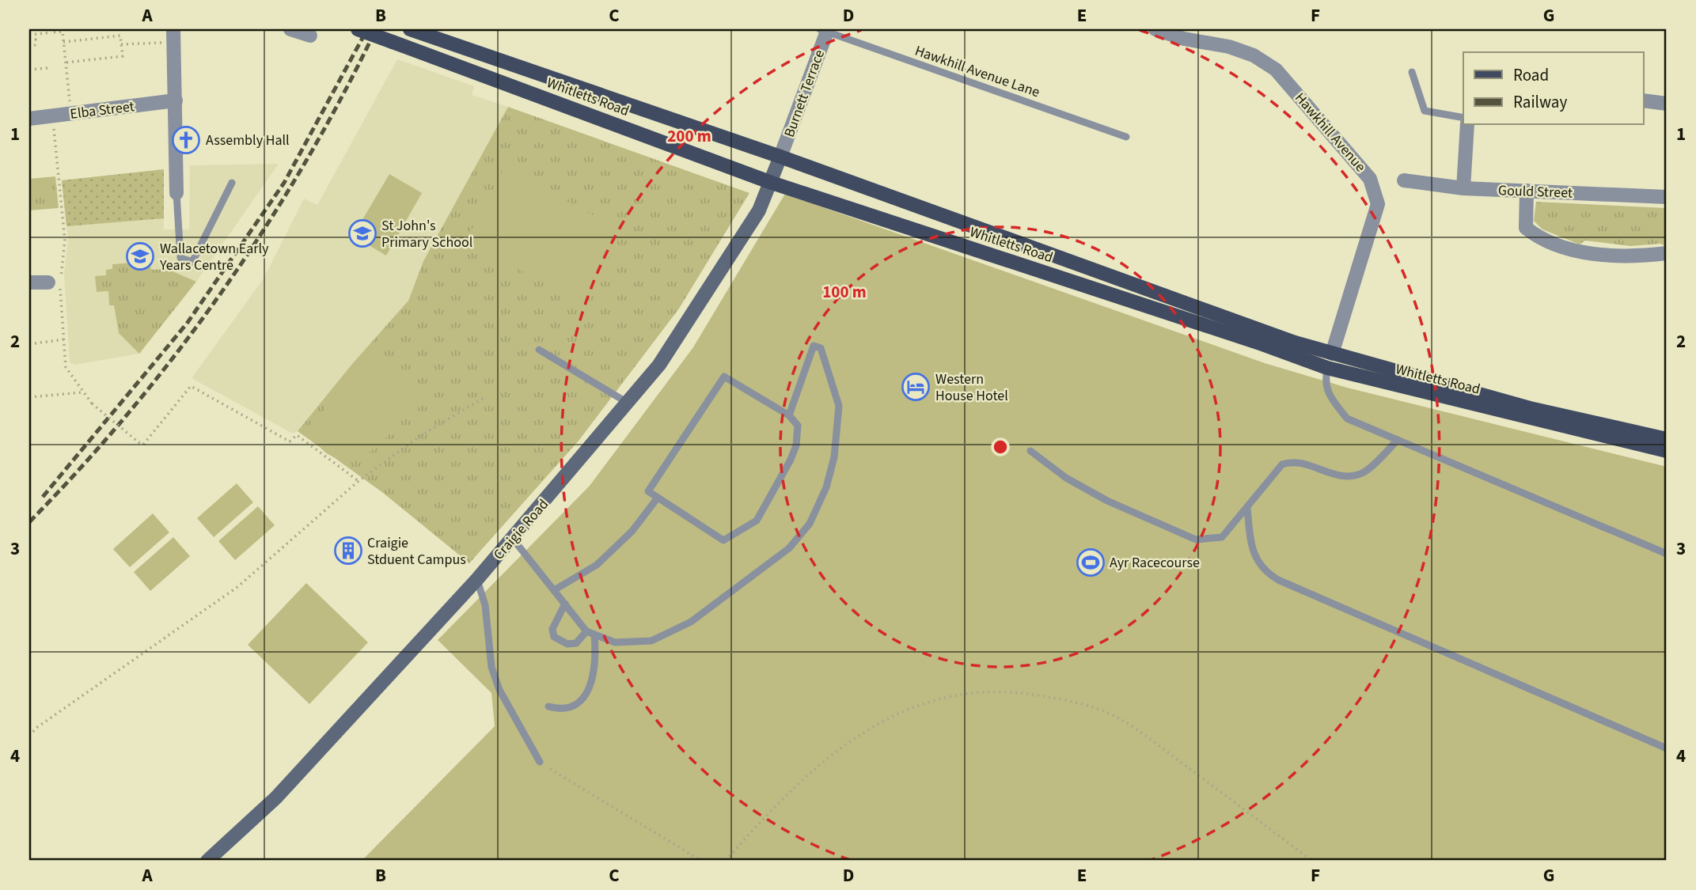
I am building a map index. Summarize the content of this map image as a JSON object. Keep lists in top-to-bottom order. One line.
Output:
{"streets":{"main road":["Whitletts Road","Craigie Road"],"street":["Burnett Terrace","Elba Street","Hawkhill Avenue","Gould Street"],"lane":["Hawkhill Avenue Lane"]},"crossings":[["Hawkhill Avenue Lane","Burnett Terrace"],["Burnett Terrace","Whitletts Road"],["Burnett Terrace","Craigie Road"],["Whitletts Road","Hawkhill Avenue"],["Whitletts Road","Craigie Road"]],"places":{"church":["Assembly Hall"],"school or university":["St John's Primary School","Wallacetown Early Years Centre"],"hotel":["Western House Hotel"],"building":["Craigie Stduent Campus"],"sports":["Ayr Racecourse"]},"legend":["Road","Railway"],"grid":{"columns":["A","B","C","D","E","F","G"],"rows":["1","2","3","4"]},"rings":["200 m","100 m"]}
